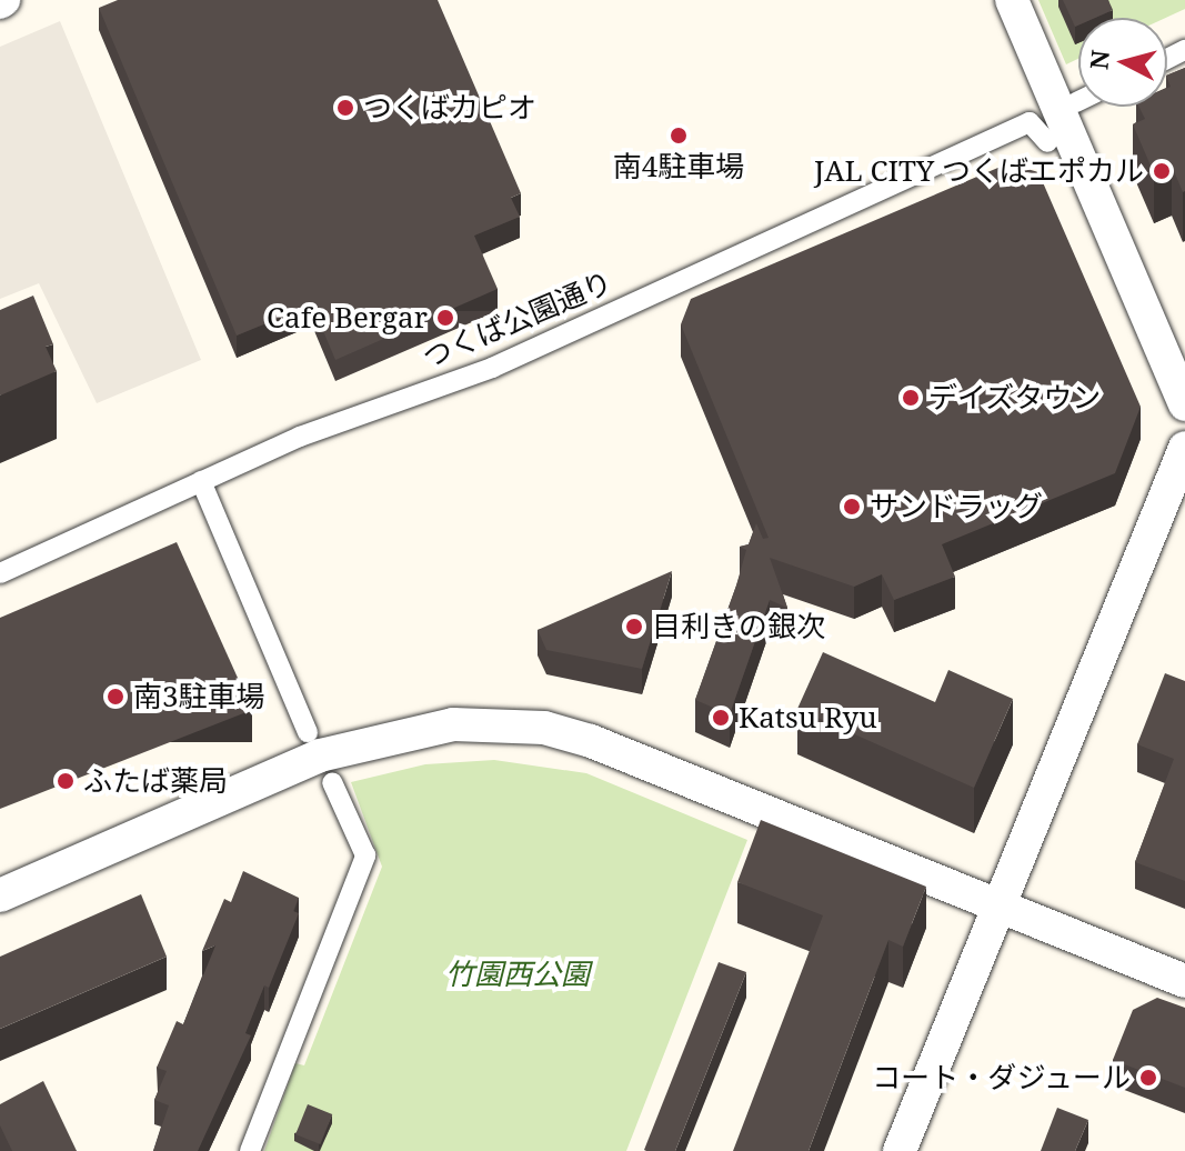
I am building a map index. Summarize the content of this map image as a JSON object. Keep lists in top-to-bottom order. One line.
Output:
{"streets":{"street":["つくば公園通り"]},"parks":["竹園西公園"],"places":["つくばカピオ","南4駐車場","JAL CITY つくばエポカル","Cafe Bergar","デイズタウン","サンドラッグ","目利きの銀次","南3駐車場","Katsu Ryu","ふたば薬局","コート・ダジュール"],"north":"left"}
